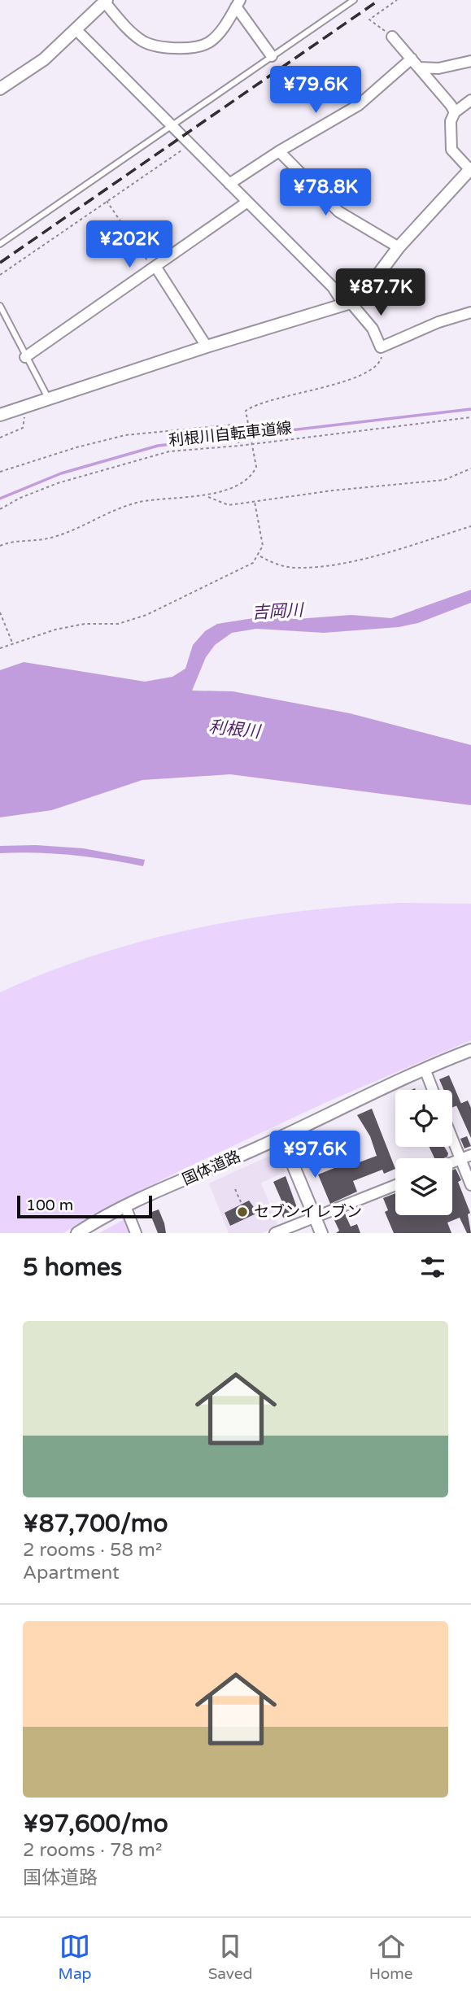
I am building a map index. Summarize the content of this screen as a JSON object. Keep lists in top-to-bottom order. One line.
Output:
{"streets":{"street":["国体道路"],"path":["利根川自転車道線"]},"water":["吉岡川","利根川"],"places":["セブンイレブン"],"scale_bar":"100 m","page":{"price":["¥79.6K","¥78.8K","¥202K","¥87.7K","¥97.6K"],"scale":"100 m","heading":"5 homes","list":[{"name":"¥87,700/mo","note":"2 rooms · 58 m² · Apartment"},{"name":"¥97,600/mo","note":"2 rooms · 78 m² · 国体道路"}],"tabs":["Map","Saved","Home"]}}
